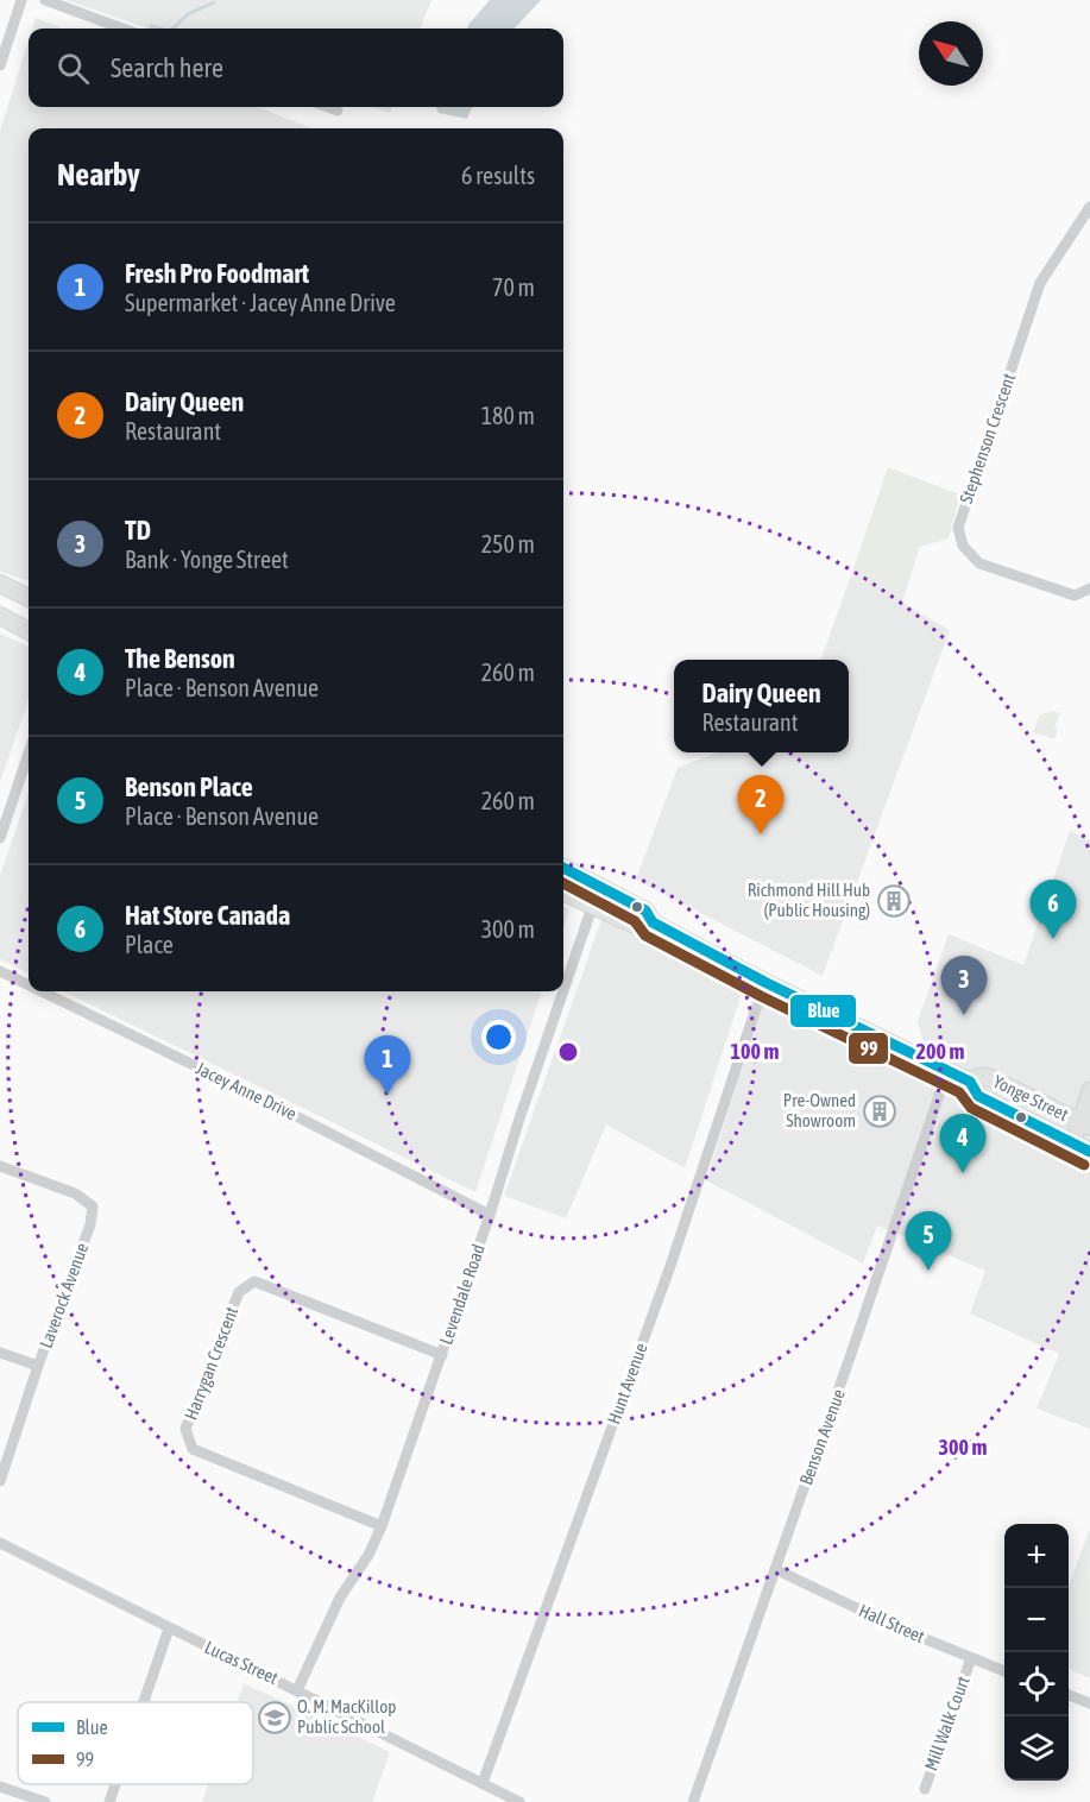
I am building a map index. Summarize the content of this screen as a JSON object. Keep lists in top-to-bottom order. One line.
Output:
{"streets":{"main road":["Yonge Street"],"street":["Stephenson Crescent","Jacey Anne Drive","Levendale Road","Laverock Avenue","Harrygan Crescent","Hunt Avenue","Benson Avenue","Hall Street","Lucas Street","Mill Walk Court"]},"crossings":[["Jacey Anne Drive","Levendale Road"],["Yonge Street","Levendale Road"],["Yonge Street","Hunt Avenue"],["Yonge Street","Benson Avenue"],["Levendale Road","Harrygan Crescent"],["Levendale Road","Lucas Street"],["Hunt Avenue","Lucas Street"],["Benson Avenue","Hall Street"],["Hall Street","Mill Walk Court"]],"places":{"building":["Richmond Hill Hub (Public Housing)","Pre-Owned Showroom"],"school or university":["O. M. MacKillop Public School"]},"lines":["transit line Blue","transit line 99"],"legend":["Blue","99"],"north":"top left","page":{"search":"Search here","heading":["Nearby","6 results"],"list":[{"mark":"1","name":"Fresh Pro Foodmart","note":"Supermarket · Jacey Anne Drive","value":"70 m"},{"mark":"2","name":"Dairy Queen","note":"Restaurant","value":"180 m"},{"mark":"3","name":"TD","note":"Bank · Yonge Street","value":"250 m"},{"mark":"4","name":"The Benson","note":"Place · Benson Avenue","value":"260 m"},{"mark":"5","name":"Benson Place","note":"Place · Benson Avenue","value":"260 m"},{"mark":"6","name":"Hat Store Canada","note":"Place","value":"300 m"}],"popup":["Dairy Queen","Restaurant"],"pins":["2","6","3","1","4","5"],"map_buttons":["+","−"]},"rings":["100 m","200 m","300 m"]}
